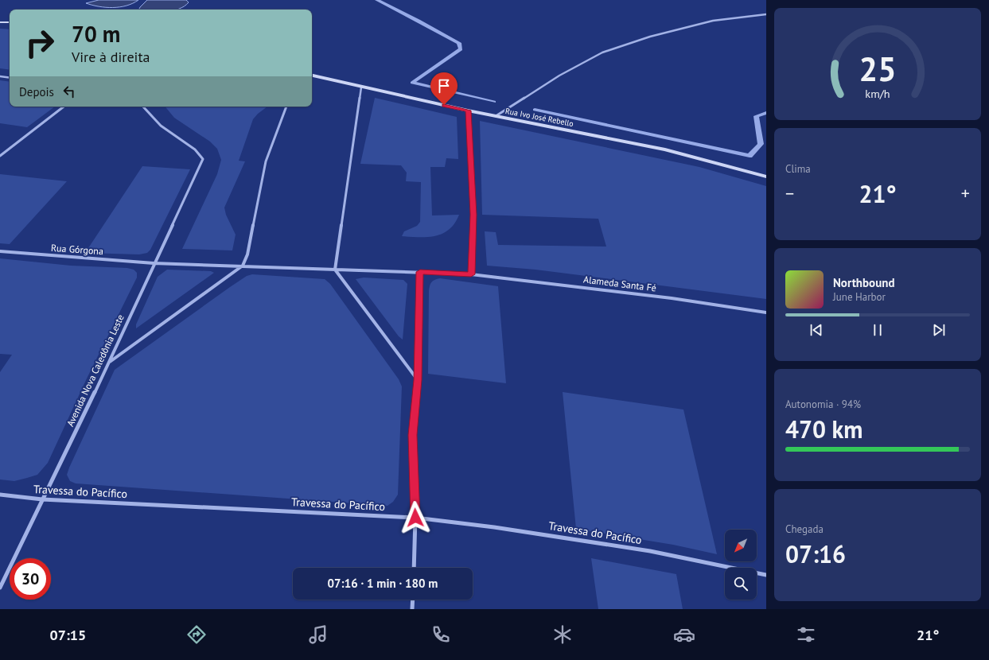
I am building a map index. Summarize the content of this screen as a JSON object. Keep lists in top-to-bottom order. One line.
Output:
{"streets":{"street":["Rua Ivo José Rebello","Rua Górgona","Alameda Santa Fé","Avenida Nova Caledônia Leste","Travessa do Pacífico"]},"crossings":[["Rua Górgona","Alameda Santa Fé"],["Rua Górgona","Avenida Nova Caledônia Leste"],["Avenida Nova Caledônia Leste","Travessa do Pacífico"]],"north":"bottom left","page":{"turn":["70 m","Vire à direita"],"then":"Depois","tile":["Clima",["Autonomia · 94%","470 km"],["Chegada","07:16"]],"heat":["−","21°","+"],"song":["Northbound","June Harbor"],"limit":"30","trip":"07:16 · 1 min · 180 m","tabs":["07:15","21°"],"gauge":["25","km/h"]}}
